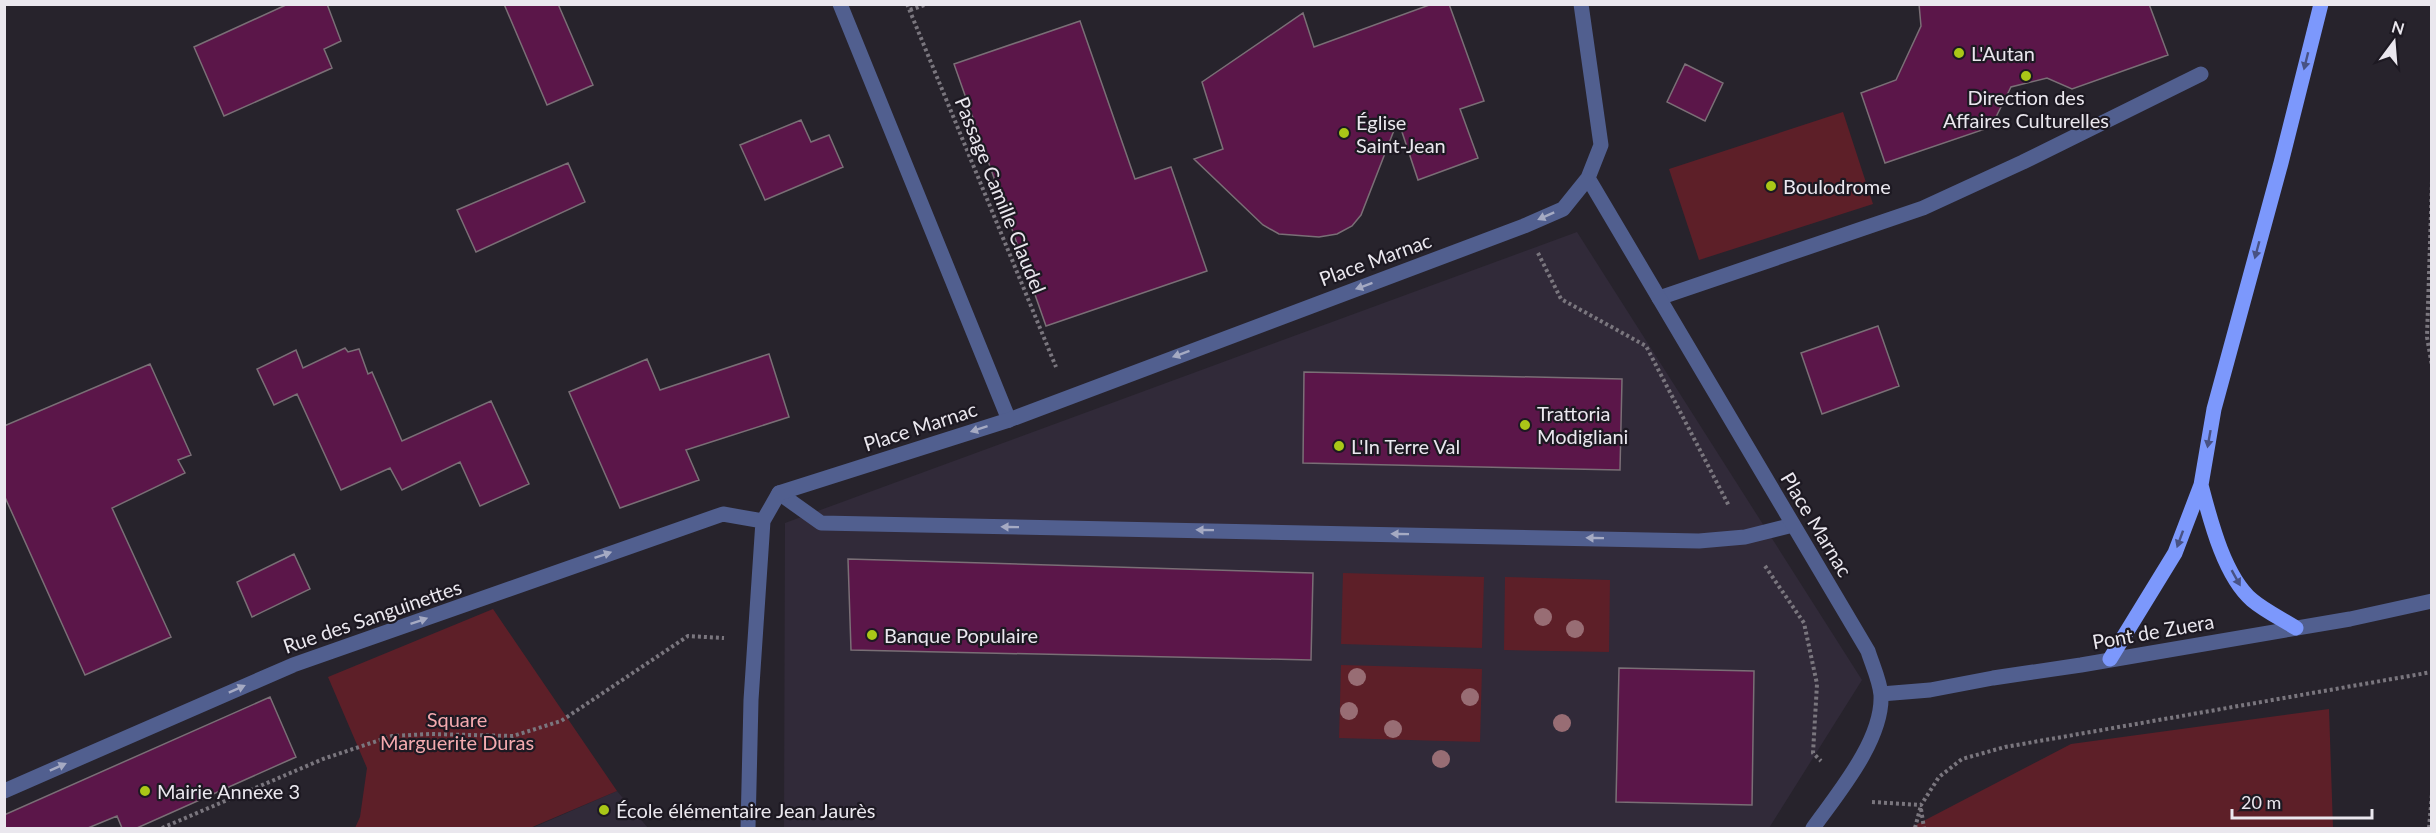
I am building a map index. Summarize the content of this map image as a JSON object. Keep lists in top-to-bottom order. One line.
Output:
{"streets":{"street":["Place Marnac","Rue des Sanguinettes","Pont de Zuera"],"path":["Passage Camille Claudel"]},"crossings":[["Passage Camille Claudel","Place Marnac"],["Place Marnac","Pont de Zuera"]],"one_way":["Rue des Sanguinettes"],"parks":["Square Marguerite Duras"],"places":["L'Autan","Direction des Affaires Culturelles","Église Saint-Jean","Boulodrome","Trattoria Modigliani","L'In Terre Val","Banque Populaire","Mairie Annexe 3","École élémentaire Jean Jaurès"],"scale_bar":"20 m","north":"top"}
